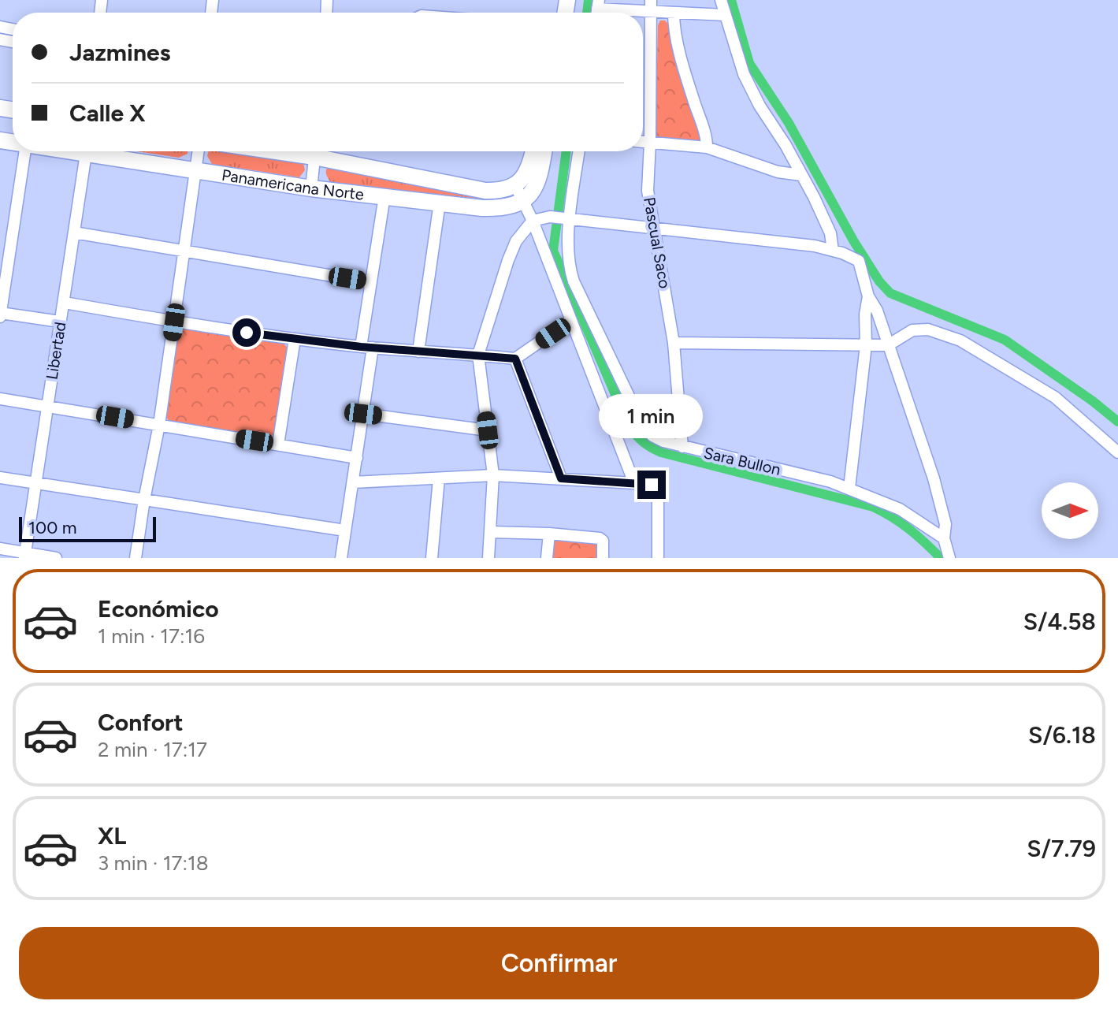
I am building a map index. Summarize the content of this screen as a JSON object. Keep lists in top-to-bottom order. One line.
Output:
{"streets":{"highway":["Panamericana Norte"],"street":["Pascual Saco","Libertad","Sara Bullon"]},"crossings":[["Pascual Saco","Sara Bullon"]],"scale_bar":"100 m","north":"right","page":{"banner":["Jazmines","Calle X"],"bubble":"1 min","scale":"100 m","list":[{"name":"Económico","note":"1 min · 17:16","value":"S/4.58"},{"name":"Confort","note":"2 min · 17:17","value":"S/6.18"},{"name":"XL","note":"3 min · 17:18","value":"S/7.79"}],"buttons":"Confirmar"}}
